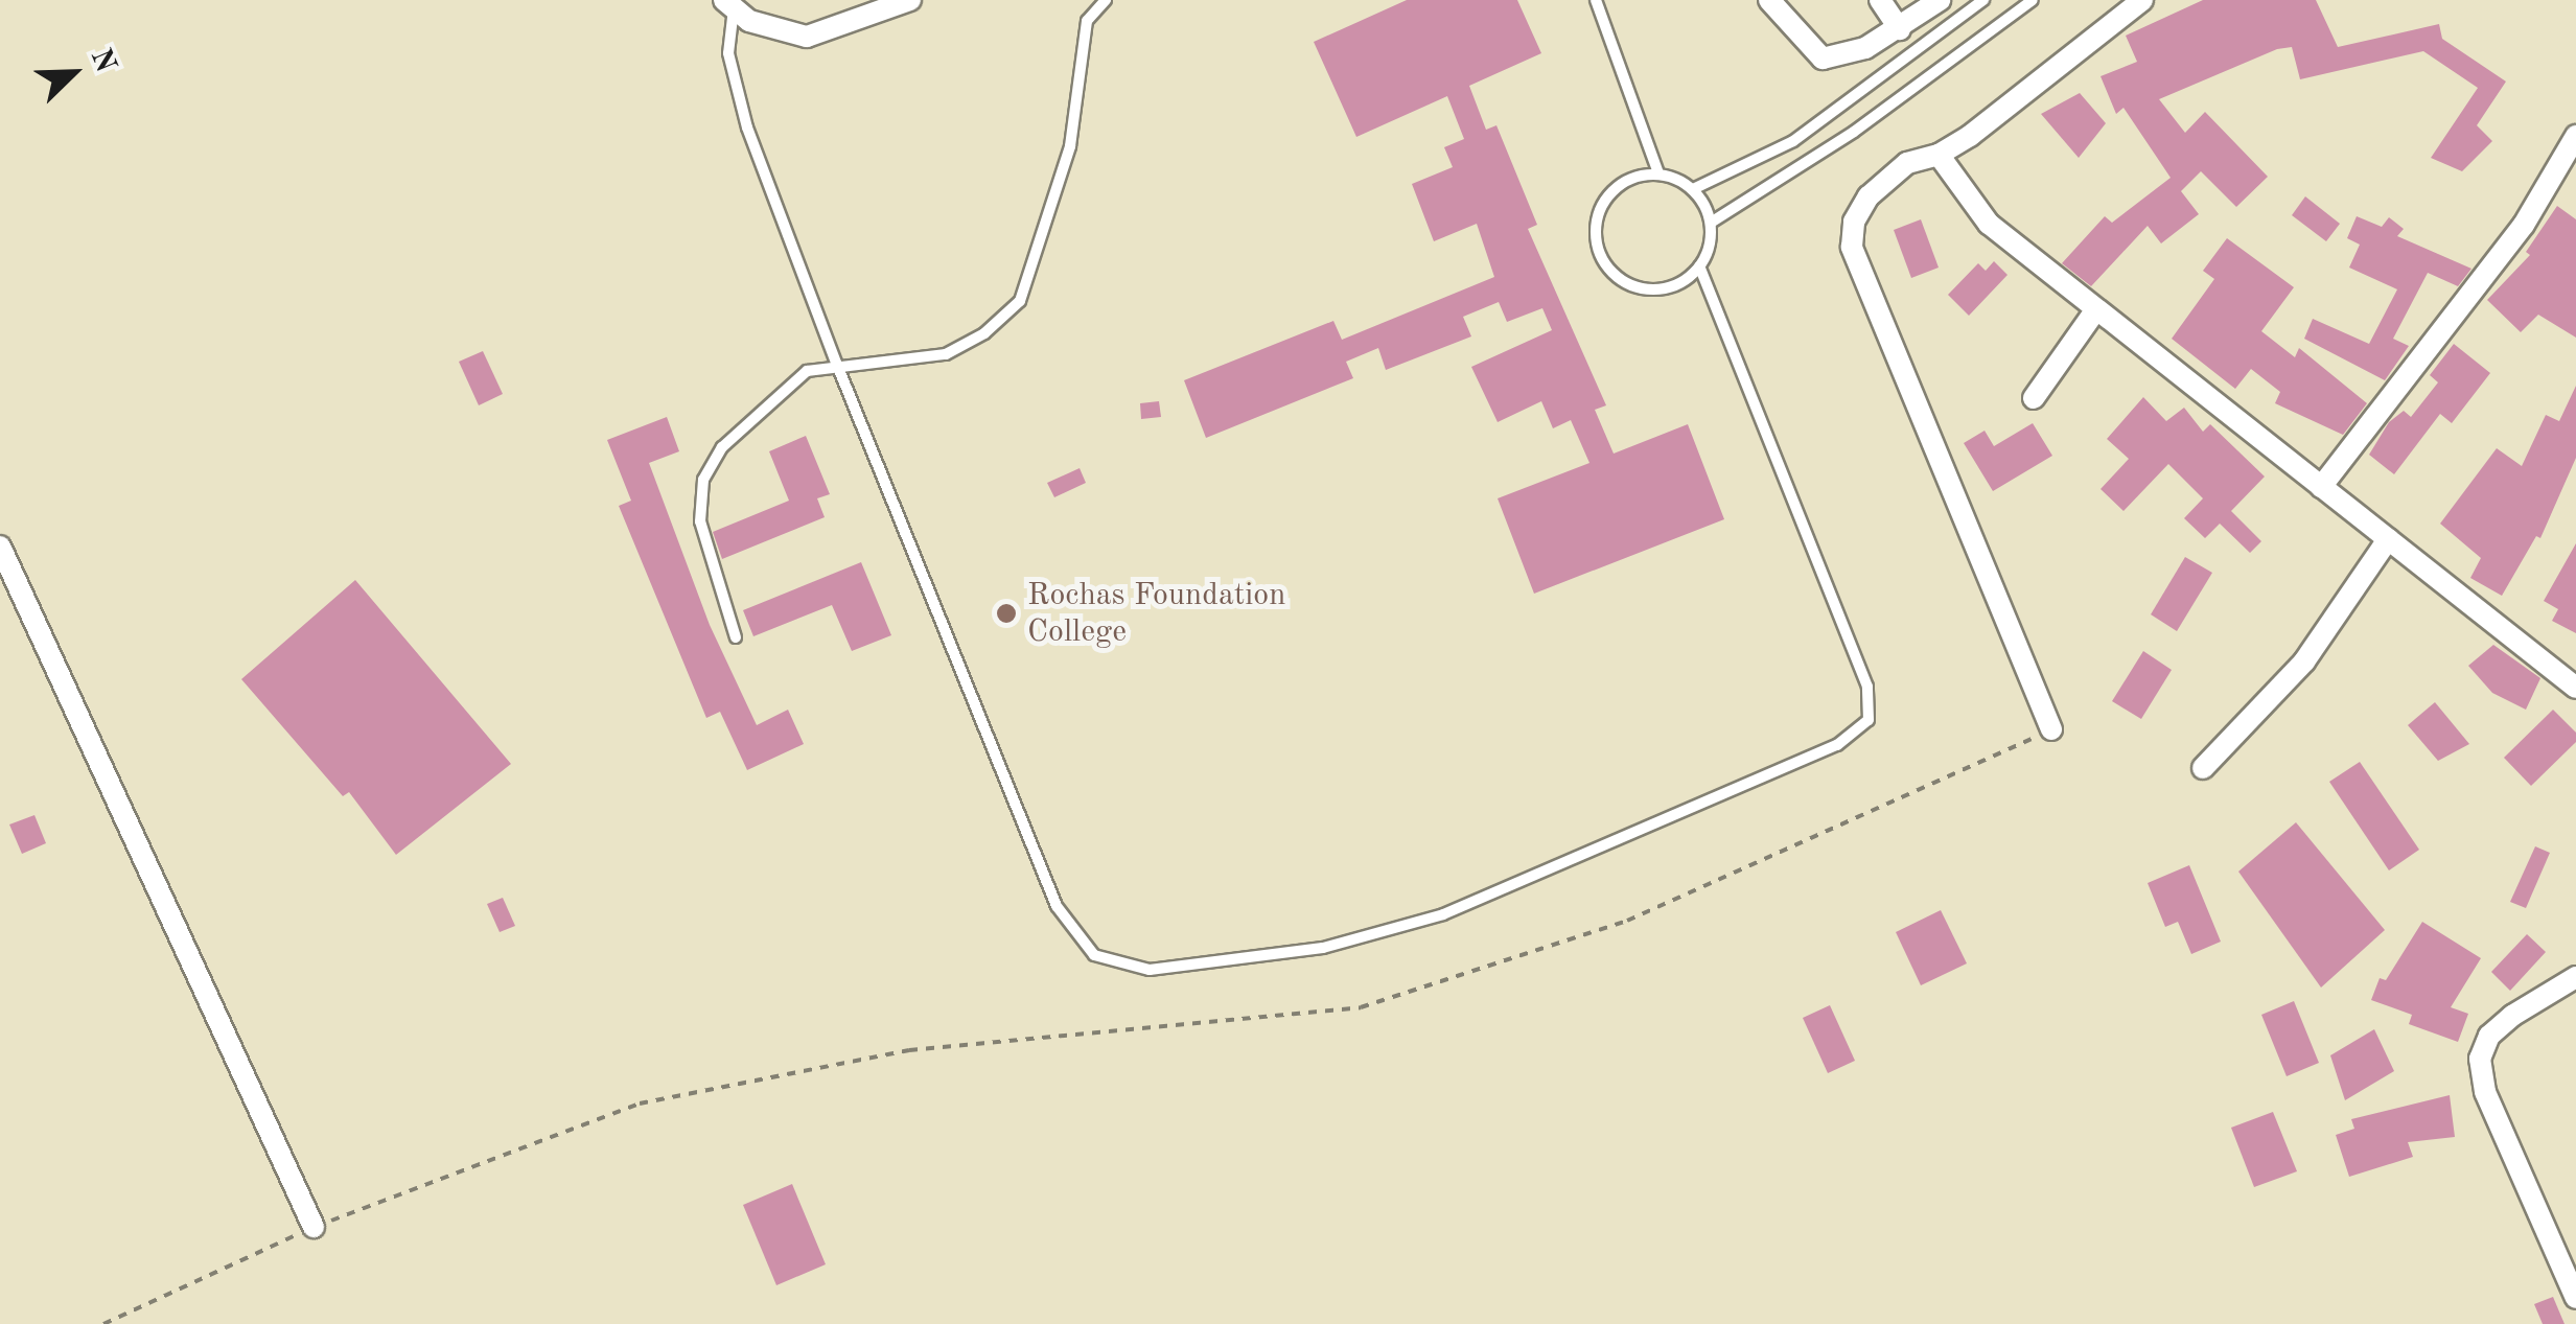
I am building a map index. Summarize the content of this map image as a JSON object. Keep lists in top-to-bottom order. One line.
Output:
{"places":["Rochas Foundation College"],"north":"top right"}
